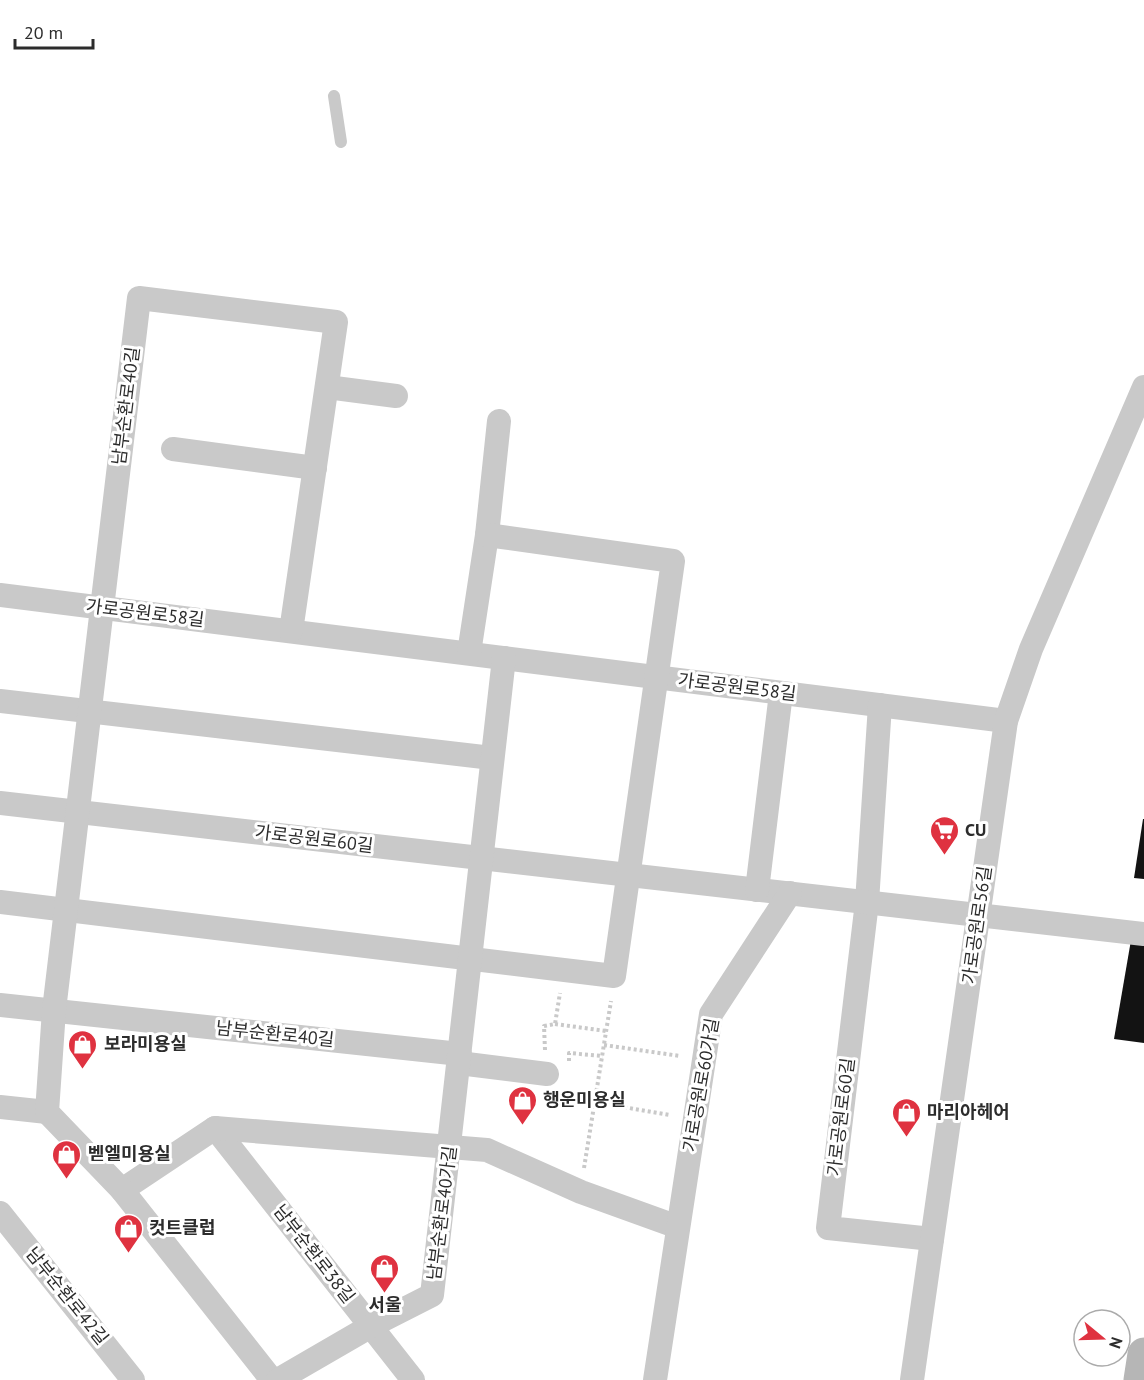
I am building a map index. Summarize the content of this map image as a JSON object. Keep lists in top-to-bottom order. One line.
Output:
{"streets":{"street":["남부순환로40길","가로공원로58길","가로공원로60길","가로공원로56길","가로공원로60가길","남부순환로40가길","남부순환로38길","남부순환로42길"]},"crossings":[["남부순환로40길","가로공원로58길"],["남부순환로40길","가로공원로60길"],["남부순환로40길","남부순환로40가길"],["가로공원로58길","가로공원로60길"],["가로공원로58길","가로공원로56길"],["가로공원로58길","남부순환로40가길"],["가로공원로60길","가로공원로56길"],["가로공원로60길","가로공원로60가길"],["가로공원로60길","남부순환로40가길"],["남부순환로40가길","남부순환로38길"]],"places":{"supermarket":["CU"],"shop":["보라미용실","행운미용실","마리아헤어","벧엘미용실","컷트클럽","서울"]},"scale_bar":"20 m","north":"right"}
